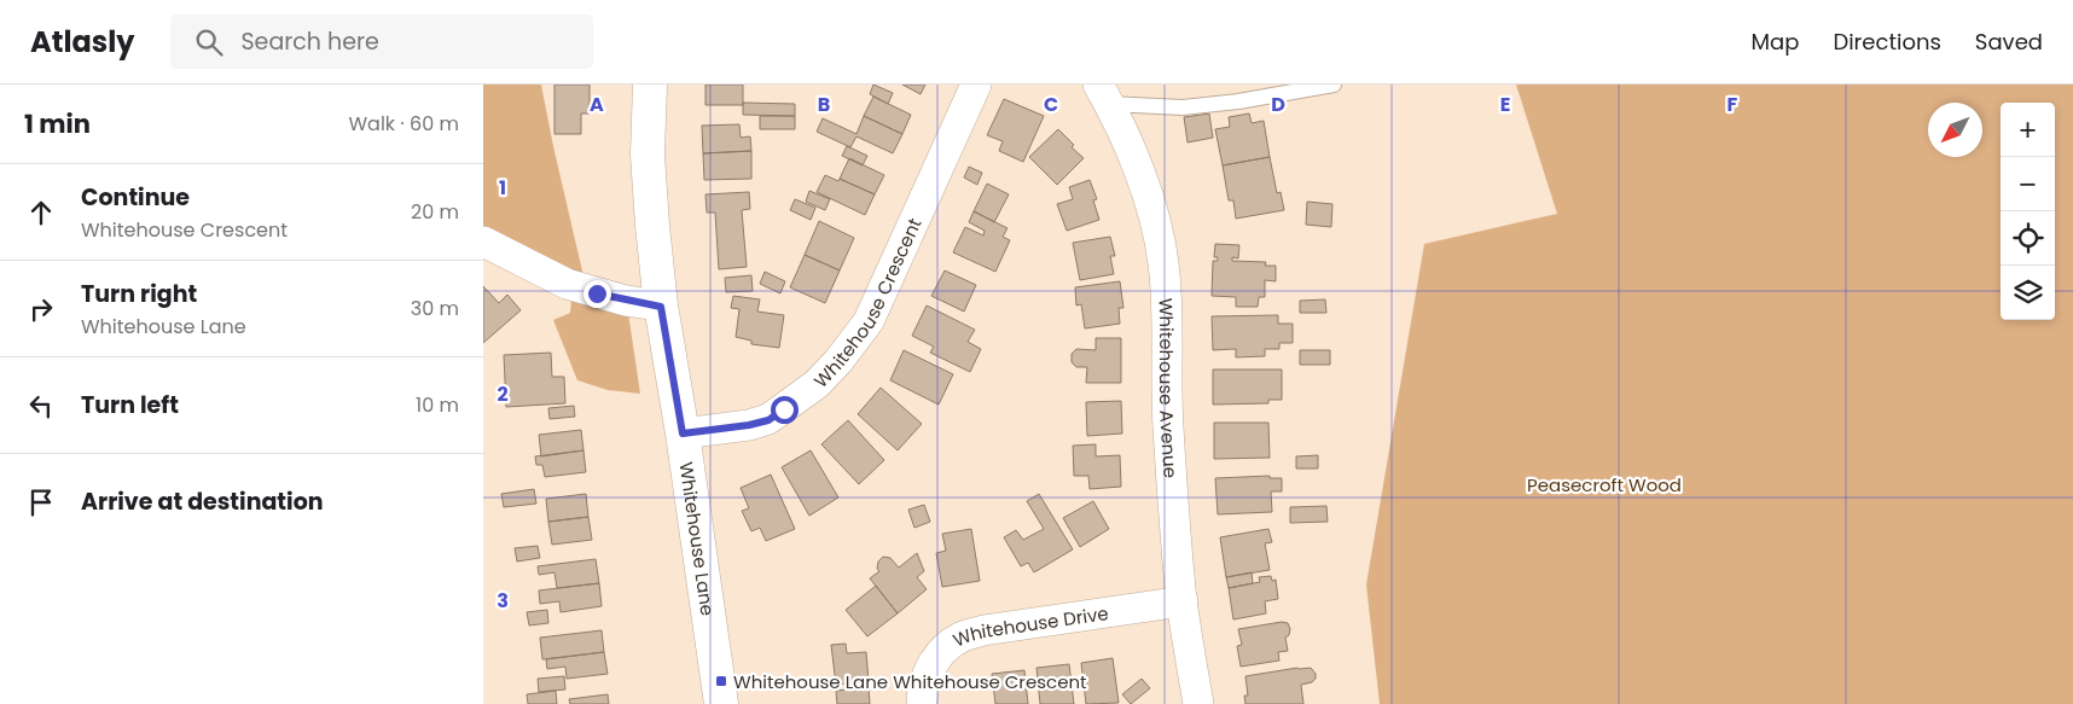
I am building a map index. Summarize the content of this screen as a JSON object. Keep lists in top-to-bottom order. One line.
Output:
{"streets":{"street":["Whitehouse Crescent","Whitehouse Avenue","Whitehouse Lane","Whitehouse Drive"]},"crossings":[["Whitehouse Crescent","Whitehouse Lane"],["Whitehouse Avenue","Whitehouse Drive"]],"parks":["Peasecroft Wood"],"places":{"transit":["Whitehouse Lane Whitehouse Crescent"]},"north":"bottom left","page":{"header":"Atlasly","search":"Search here","nav":["Map","Directions","Saved"],"heading":["1 min","Walk · 60 m"],"map_buttons":["+","−"],"list":[["Continue","Whitehouse Crescent","20 m"],["Turn right","Whitehouse Lane","30 m"],["Turn left","10 m"],"Arrive at destination"]},"grid":{"columns":["A","B","C","D","E","F"],"rows":["1","2","3"]}}
